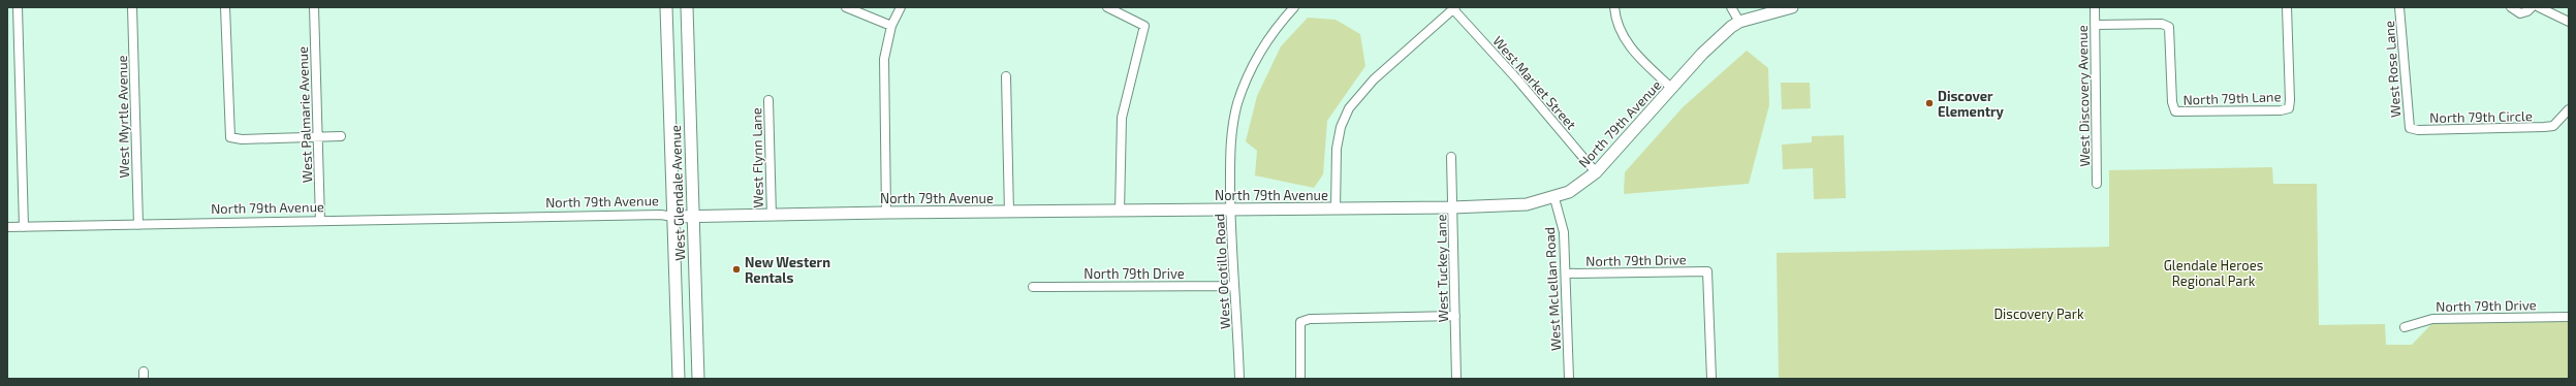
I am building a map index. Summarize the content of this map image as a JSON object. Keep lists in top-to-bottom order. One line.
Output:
{"streets":{"street":["West Rose Lane","West Market Street","West Discovery Avenue","North 79th Lane","West Palmarie Avenue","West Myrtle Avenue","North 79th Circle","North 79th Avenue","West Flynn Lane","West Glendale Avenue","North 79th Drive","West Tuckey Lane","West Ocotillo Road","West McLellan Road"]},"crossings":[["West Rose Lane","North 79th Circle"],["West Market Street","North 79th Avenue"],["West Discovery Avenue","North 79th Lane"],["West Palmarie Avenue","North 79th Avenue"],["West Myrtle Avenue","North 79th Avenue"],["North 79th Avenue","West Flynn Lane"],["North 79th Avenue","West Glendale Avenue"],["North 79th Avenue","West Tuckey Lane"],["North 79th Avenue","West Ocotillo Road"],["North 79th Avenue","West McLellan Road"],["North 79th Drive","West Ocotillo Road"],["North 79th Drive","West McLellan Road"]],"parks":["Glendale Heroes Regional Park","Discovery Park"],"places":["Discover Elementry","New Western Rentals"]}
